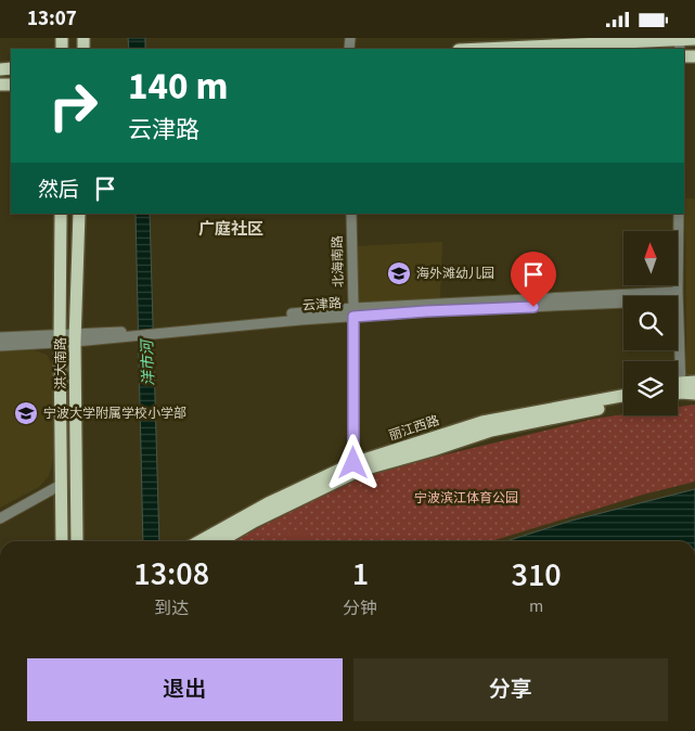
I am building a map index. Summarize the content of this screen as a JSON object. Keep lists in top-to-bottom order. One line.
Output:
{"streets":{"main road":["洪大南路","丽江西路"],"street":["北海南路","云津路"]},"crossings":[["北海南路","云津路"],["北海南路","丽江西路"],["云津路","洪大南路"]],"districts":["广庭社区"],"water":["洋市河"],"parks":["宁波滨江体育公园"],"places":{"school or university":["海外滩幼儿园","宁波大学附属学校小学部"]},"north":"top","page":{"status":"13:07","turn":["140 m","云津路"],"then":"然后","eta":["13:08","到达","1","分钟","310","m"],"buttons":["退出","分享"]}}
